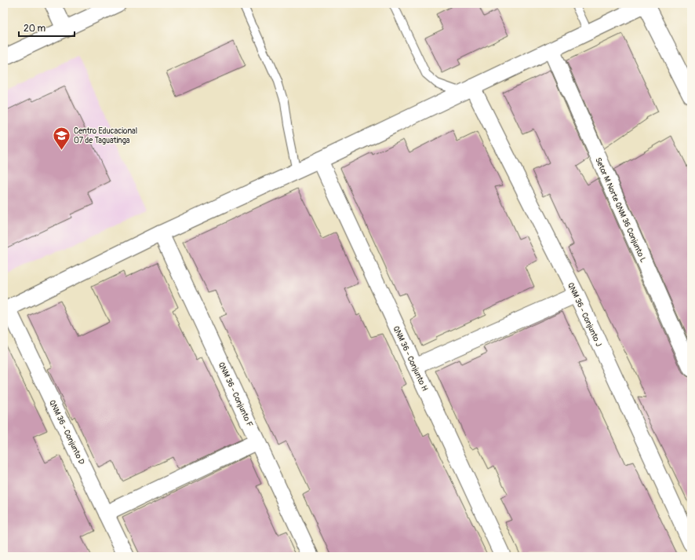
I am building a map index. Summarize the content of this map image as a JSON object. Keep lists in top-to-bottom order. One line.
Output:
{"streets":{"street":["Setor M Norte QNM 36 Conjunto L","QNM 36 - Conjunto J","QNM 36 - Conjunto H","QNM 36 - Conjunto F","QNM 36 - Conjunto D"]},"places":{"school or university":["Centro Educacional 07 de Taguatinga"]},"scale_bar":"20 m"}
